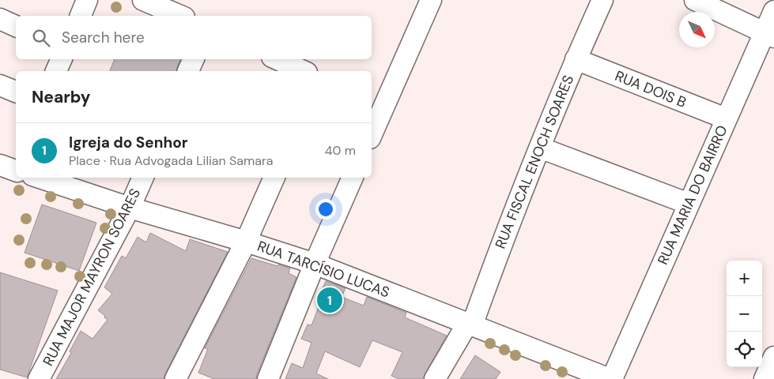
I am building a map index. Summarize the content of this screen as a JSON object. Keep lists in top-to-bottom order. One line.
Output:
{"streets":{"street":["RUA DOIS B","RUA FISCAL ENOCH SOARES","RUA MARIA DO BAIRRO","RUA TARCÍSIO LUCAS","RUA MAJOR MAYRON SOARES"]},"crossings":[["RUA DOIS B","RUA FISCAL ENOCH SOARES"],["RUA DOIS B","RUA MARIA DO BAIRRO"],["RUA FISCAL ENOCH SOARES","RUA TARCÍSIO LUCAS"],["RUA MARIA DO BAIRRO","RUA TARCÍSIO LUCAS"],["RUA TARCÍSIO LUCAS","RUA MAJOR MAYRON SOARES"]],"north":"bottom right","page":{"search":"Search here","heading":"Nearby","list":[{"mark":"1","name":"Igreja do Senhor","note":"Place · Rua Advogada Lilian Samara","value":"40 m"}],"map_buttons":["+","−"],"pins":"1"}}
